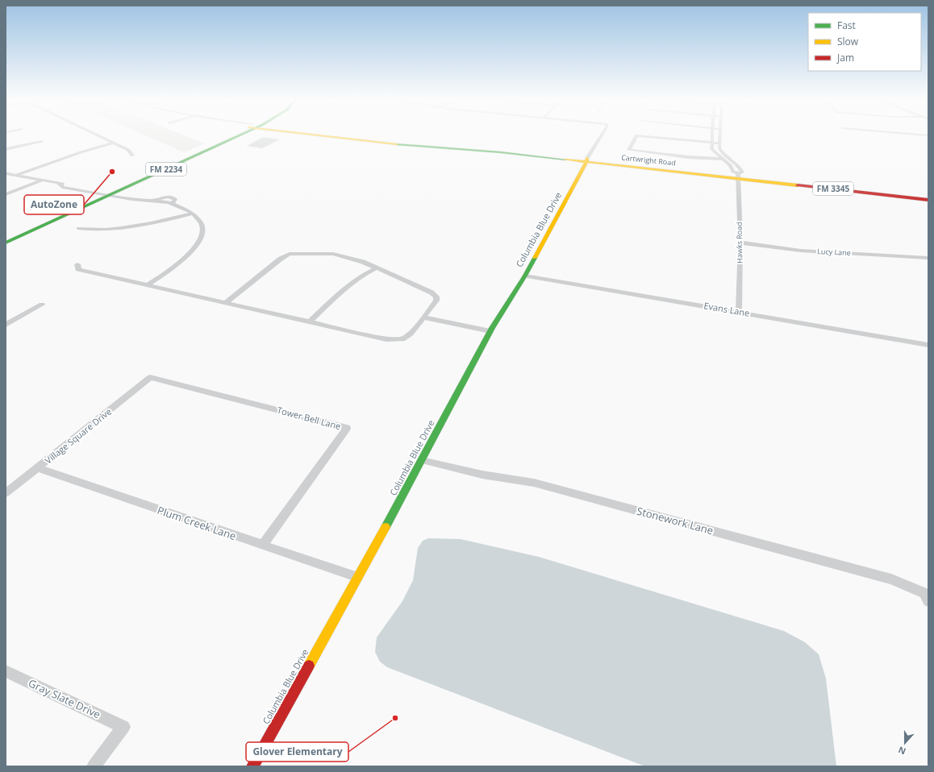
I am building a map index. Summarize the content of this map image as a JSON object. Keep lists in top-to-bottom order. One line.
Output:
{"streets":{"main road":["Cartwright Road","FM 2234","FM 3345","Columbia Blue Drive"],"street":["Hawks Road","Lucy Lane","Evans Lane","Tower Bell Lane","Village Square Drive","Stonework Lane","Plum Creek Lane","Gray Slate Drive"]},"crossings":[["Cartwright Road","Columbia Blue Drive"],["Cartwright Road","Hawks Road"],["Columbia Blue Drive","Evans Lane"],["Columbia Blue Drive","Stonework Lane"],["Columbia Blue Drive","Plum Creek Lane"],["Hawks Road","Lucy Lane"],["Hawks Road","Evans Lane"],["Tower Bell Lane","Village Square Drive"],["Tower Bell Lane","Plum Creek Lane"],["Village Square Drive","Plum Creek Lane"]],"places":["AutoZone","Glover Elementary"],"legend":["Fast","Slow","Jam"],"north":"bottom"}
